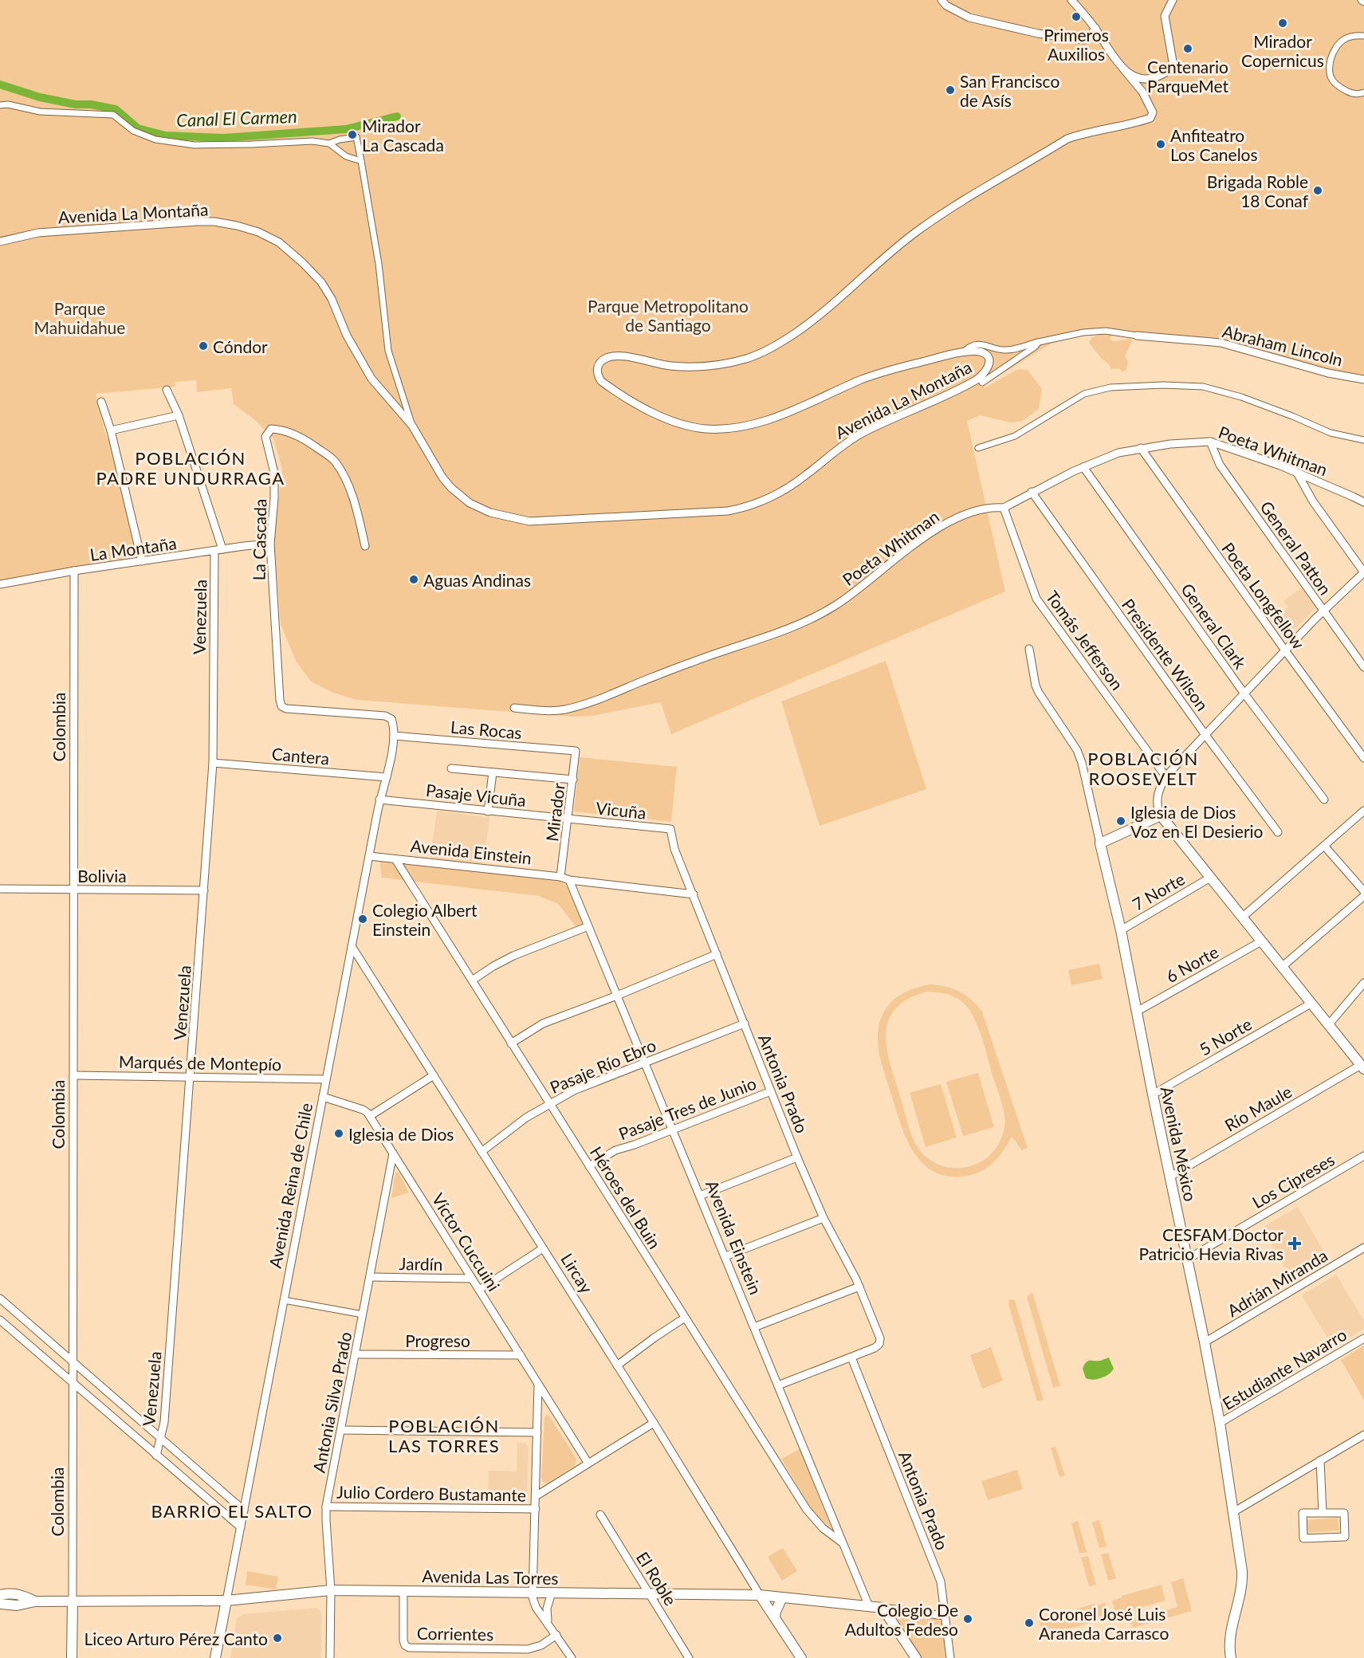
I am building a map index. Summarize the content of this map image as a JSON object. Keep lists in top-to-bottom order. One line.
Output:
{"streets":{"street":["Avenida La Montaña","Abraham Lincoln","Poeta Whitman","La Cascada","General Patton","La Montaña","Poeta Longfellow","Venezuela","General Clark","Tomás Jefferson","Presidente Wilson","Colombia","Las Rocas","Cantera","Pasaje Vicuña","Vicuña","Mirador","Avenida Einstein","Bolivia","7 Norte","6 Norte","5 Norte","Marqués de Montepío","Pasaje Río Ebro","Antonia Prado","Pasaje Tres de Junio","Río Maule","Avenida México","Los Cipreses","Avenida Reina de Chile","Héroes del Buin","Víctor Cuccuini","Jardín","Lircay","Adrián Miranda","Progreso","Estudiante Navarro","Antonia Silva Prado","Julio Cordero Bustamante","Avenida Las Torres","El Roble","Corrientes"]},"crossings":[["Poeta Whitman","General Patton"],["Poeta Whitman","Poeta Longfellow"],["Poeta Whitman","General Clark"],["Poeta Whitman","Tomás Jefferson"],["Poeta Whitman","Presidente Wilson"],["La Cascada","La Montaña"],["La Cascada","Avenida Reina de Chile"],["La Montaña","Venezuela"],["La Montaña","Colombia"],["Venezuela","Cantera"],["Venezuela","Bolivia"],["Venezuela","Marqués de Montepío"],["Colombia","Bolivia"],["Colombia","Marqués de Montepío"],["Colombia","Avenida Las Torres"],["Las Rocas","Mirador"],["Las Rocas","Avenida Reina de Chile"],["Cantera","Avenida Reina de Chile"],["Pasaje Vicuña","Vicuña"],["Pasaje Vicuña","Mirador"],["Pasaje Vicuña","Avenida Reina de Chile"],["Vicuña","Mirador"],["Vicuña","Antonia Prado"],["Mirador","Avenida Einstein"],["Avenida Einstein","Pasaje Río Ebro"],["Avenida Einstein","Antonia Prado"],["Avenida Einstein","Pasaje Tres de Junio"],["Avenida Einstein","Avenida Reina de Chile"],["Avenida Einstein","Héroes del Buin"],["Avenida Einstein","Avenida Las Torres"],["7 Norte","Avenida México"],["6 Norte","Avenida México"],["5 Norte","Avenida México"],["Marqués de Montepío","Avenida Reina de Chile"],["Pasaje Río Ebro","Antonia Prado"],["Pasaje Río Ebro","Héroes del Buin"],["Pasaje Río Ebro","Lircay"],["Antonia Prado","Pasaje Tres de Junio"],["Antonia Prado","Avenida Las Torres"],["Pasaje Tres de Junio","Héroes del Buin"],["Río Maule","Avenida México"],["Avenida México","Los Cipreses"],["Avenida México","Adrián Miranda"],["Avenida México","Estudiante Navarro"],["Avenida Reina de Chile","Lircay"],["Avenida Reina de Chile","Avenida Las Torres"],["Víctor Cuccuini","Jardín"],["Víctor Cuccuini","Progreso"],["Víctor Cuccuini","Antonia Silva Prado"],["Jardín","Antonia Silva Prado"],["Lircay","Avenida Las Torres"],["Progreso","Antonia Silva Prado"],["Antonia Silva Prado","Julio Cordero Bustamante"],["Antonia Silva Prado","Avenida Las Torres"],["Avenida Las Torres","El Roble"],["Avenida Las Torres","Corrientes"]],"districts":["POBLACIÓN PADRE UNDURRAGA","POBLACIÓN ROOSEVELT","POBLACIÓN LAS TORRES","BARRIO EL SALTO"],"water":["Canal El Carmen"],"parks":["Parque Metropolitano de Santiago","Parque Mahuidahue"],"places":{"other":["Primeros Auxilios","Mirador Copernicus","Centenario ParqueMet","San Francisco de Asís","Mirador La Cascada","Anfiteatro Los Canelos","Brigada Roble 18 Conaf","Cóndor","Aguas Andinas","Iglesia de Dios Voz en El Desierio","Colegio Albert Einstein","Iglesia de Dios","Colegio De Adultos Fedeso","Coronel José Luis Araneda Carrasco","Liceo Arturo Pérez Canto"],"health":["CESFAM Doctor Patricio Hevia Rivas"]}}
